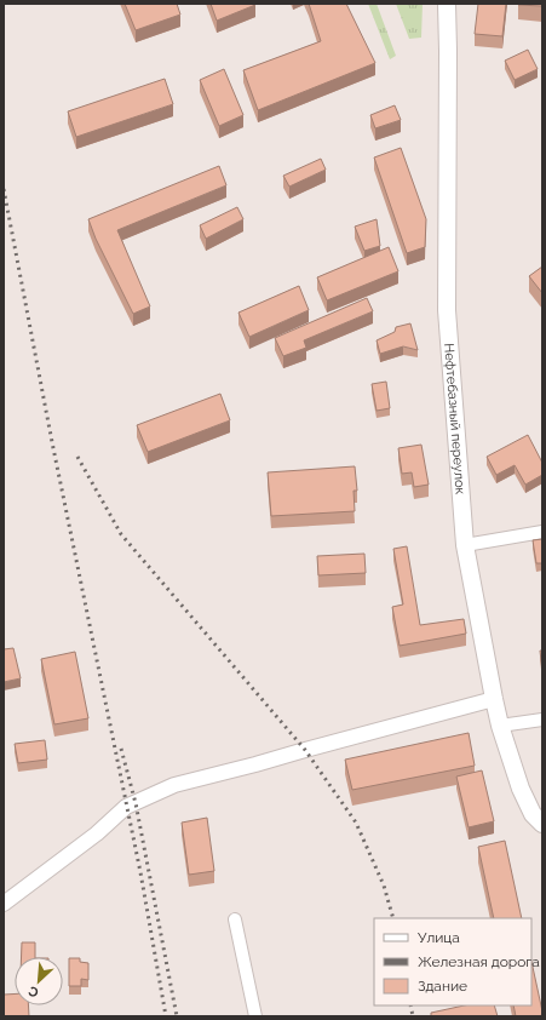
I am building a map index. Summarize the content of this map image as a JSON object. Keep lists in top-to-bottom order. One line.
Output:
{"streets":{"main road":["Нефтебазный переулок"]},"legend":["Улица","Железная дорога","Здание"],"north":"bottom left"}
